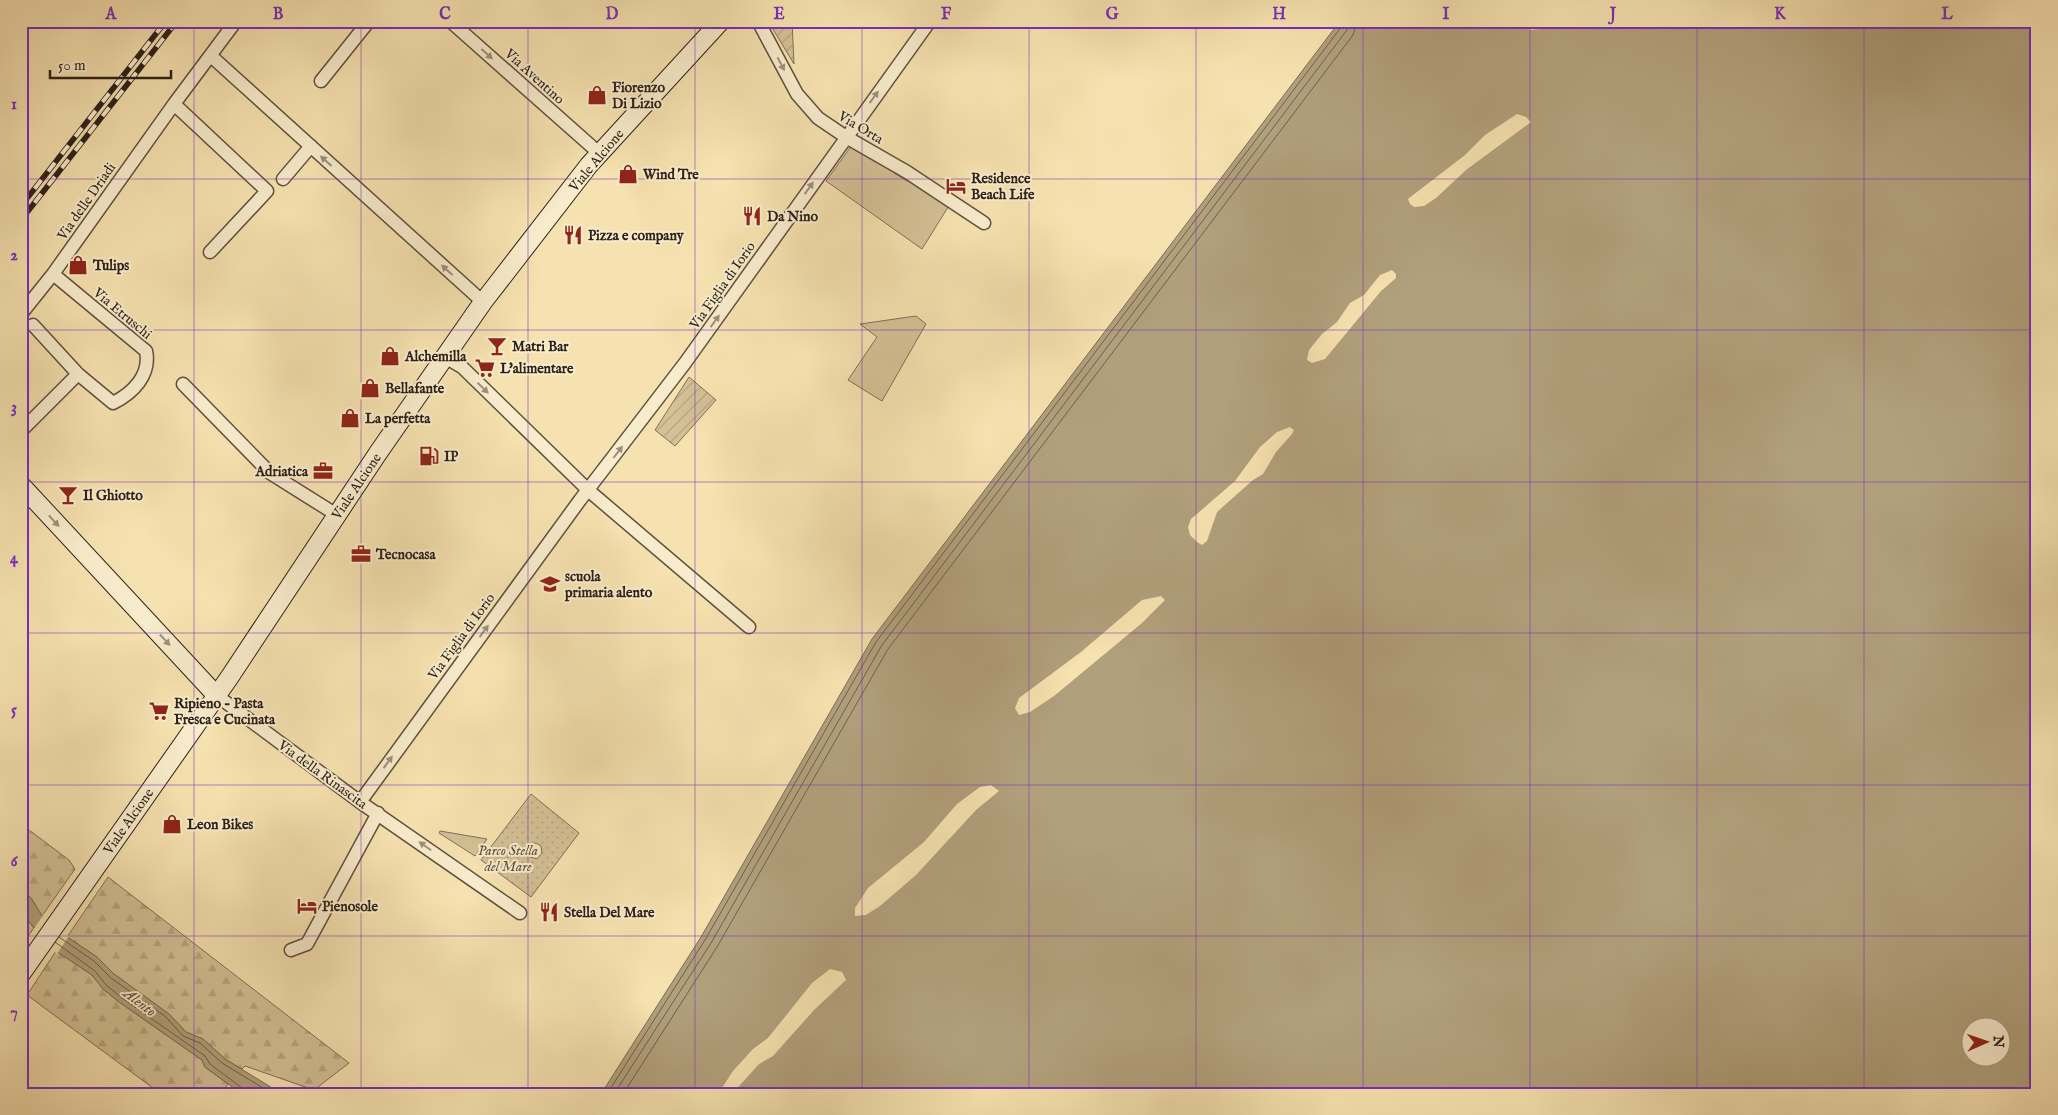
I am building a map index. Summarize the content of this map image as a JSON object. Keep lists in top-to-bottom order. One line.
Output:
{"streets":{"street":["Via Aventino","Via Orta","Viale Alcione","Via delle Driadi","Via Figlia di Iorio","Via Etruschi","Via della Rinascita"]},"crossings":[["Via Aventino","Viale Alcione"],["Via Orta","Via Figlia di Iorio"],["Viale Alcione","Via della Rinascita"],["Via delle Driadi","Via Etruschi"],["Via Figlia di Iorio","Via della Rinascita"]],"one_way":["Via Aventino","Via Orta","Via Figlia di Iorio"],"water":["Alento"],"parks":["Parco Stella del Mare"],"places":{"shop":["Fiorenzo Di Lizio","Wind Tre","Tulips","Alchemilla","Bellafante","La perfetta","Leon Bikes"],"hotel":["Residence Beach Life","Pienosole"],"restaurant":["Da Nino","Pizza e company","Stella Del Mare"],"bar":["Matri Bar","Il Ghiotto"],"supermarket":["L'alimentare","Ripieno - Pasta Fresca e Cucinata"],"fuel station":["IP"],"office":["Adriatica","Tecnocasa"],"school or university":["scuola primaria alento"]},"scale_bar":"50 m","north":"right","grid":{"columns":["A","B","C","D","E","F","G","H","I","J","K","L"],"rows":["1","2","3","4","5","6","7"]}}
